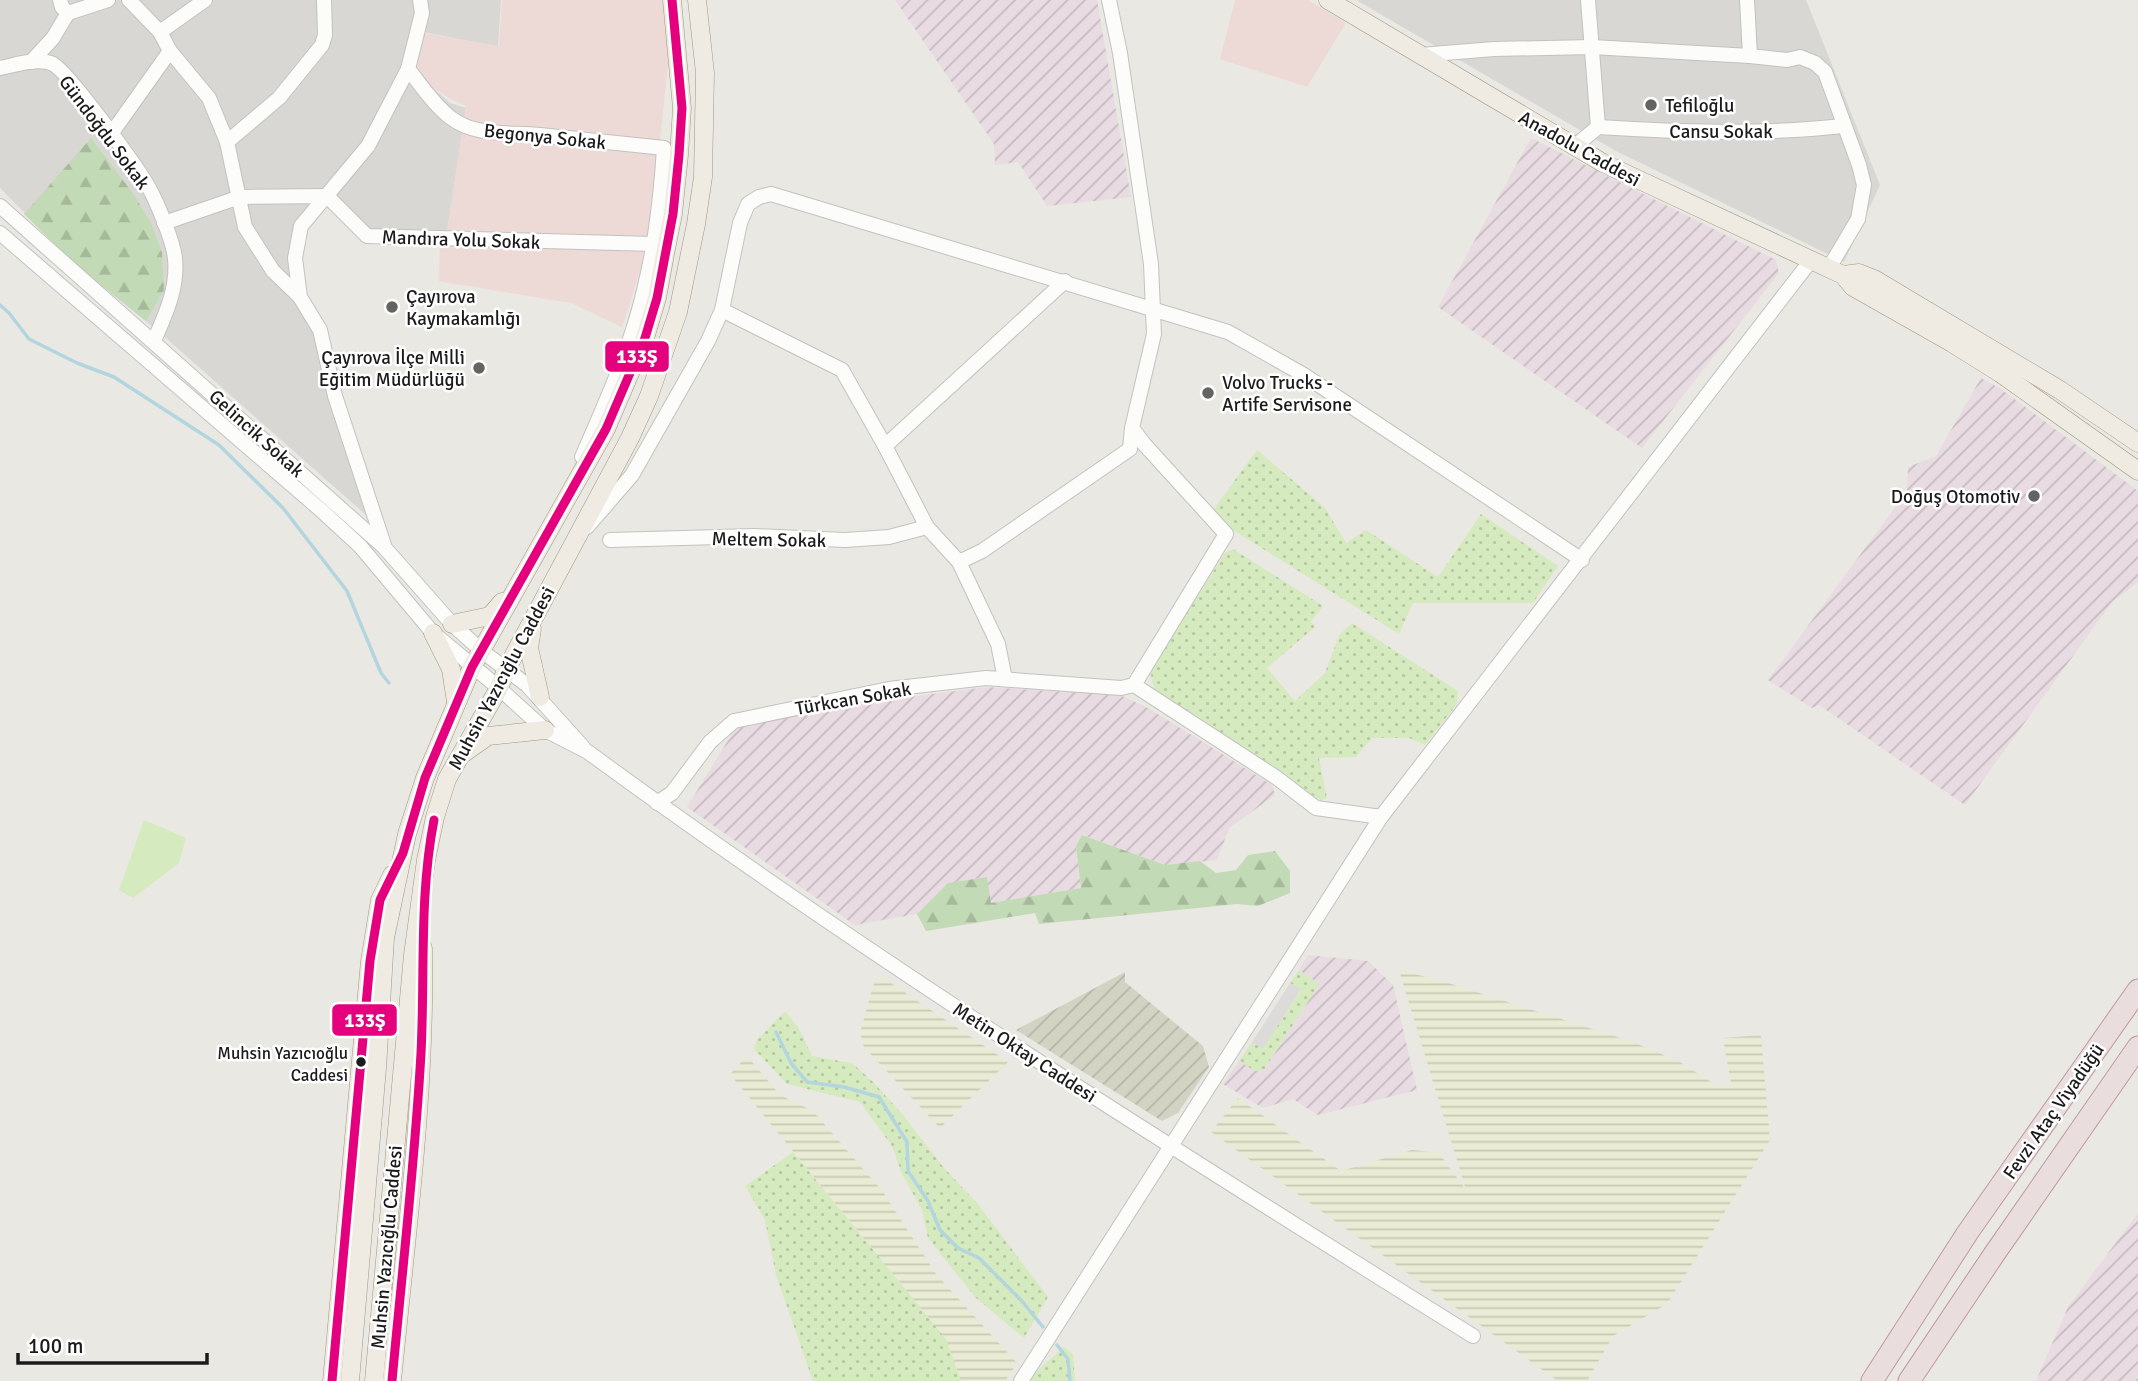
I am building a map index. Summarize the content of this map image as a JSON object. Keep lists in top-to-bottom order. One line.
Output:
{"streets":{"highway":["Fevzi Ataç Viyadüğü"],"main road":["Anadolu Caddesi","Muhsin Yazıcığlu Caddesi"],"street":["Cansu Sokak","Gündoğdu Sokak","Begonya Sokak","Mandıra Yolu Sokak","Gelincik Sokak","Meltem Sokak","Türkcan Sokak","Metin Oktay Caddesi"]},"crossings":[["Gündoğdu Sokak","Gelincik Sokak"],["Begonya Sokak","Muhsin Yazıcığlu Caddesi"],["Mandıra Yolu Sokak","Muhsin Yazıcığlu Caddesi"],["Gelincik Sokak","Muhsin Yazıcığlu Caddesi"],["Gelincik Sokak","Metin Oktay Caddesi"],["Muhsin Yazıcığlu Caddesi","Metin Oktay Caddesi"],["Türkcan Sokak","Metin Oktay Caddesi"]],"places":["Tefiloğlu","Çayırova Kaymakamlığı","Çayırova İlçe Milli Eğitim Müdürlüğü","Volvo Trucks - Artife Servisone","Doğuş Otomotiv","Muhsin Yazıcıoğlu Caddesi"],"lines":["transit line 133Ş"],"scale_bar":"100 m"}
